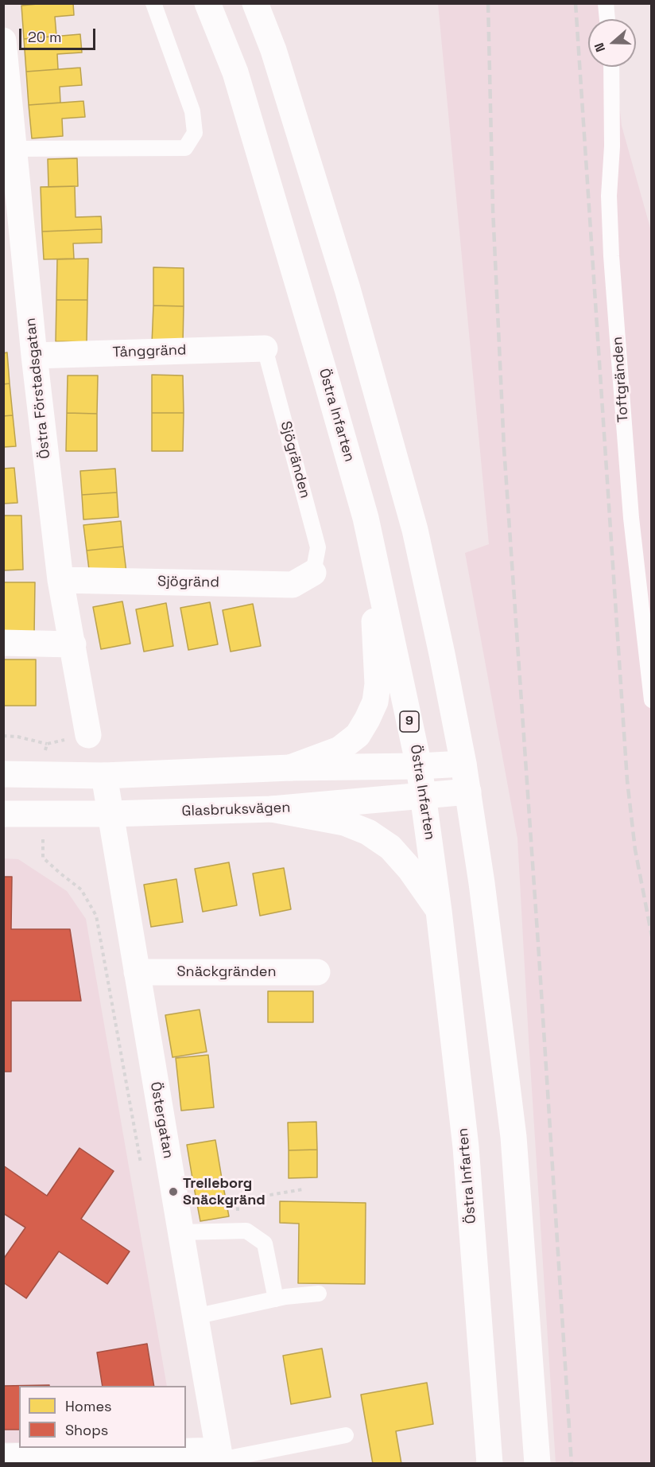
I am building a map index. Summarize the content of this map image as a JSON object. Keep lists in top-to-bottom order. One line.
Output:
{"streets":{"main road":["Tånggränd","Östra Förstadsgatan","Östra Infarten","Sjögränd","9","Glasbruksvägen","Snäckgränden","Östergatan"],"lane":["Toftgränden","Sjögränden"]},"crossings":[["Tånggränd","Östra Förstadsgatan"],["Tånggränd","Sjögränden"],["Östra Förstadsgatan","Sjögränd"],["Östra Infarten","Glasbruksvägen"],["Sjögränden","Sjögränd"],["Glasbruksvägen","Östergatan"],["Snäckgränden","Östergatan"]],"places":["Trelleborg Snäckgränd"],"legend":["Homes","Shops"],"scale_bar":"20 m","north":"left"}
